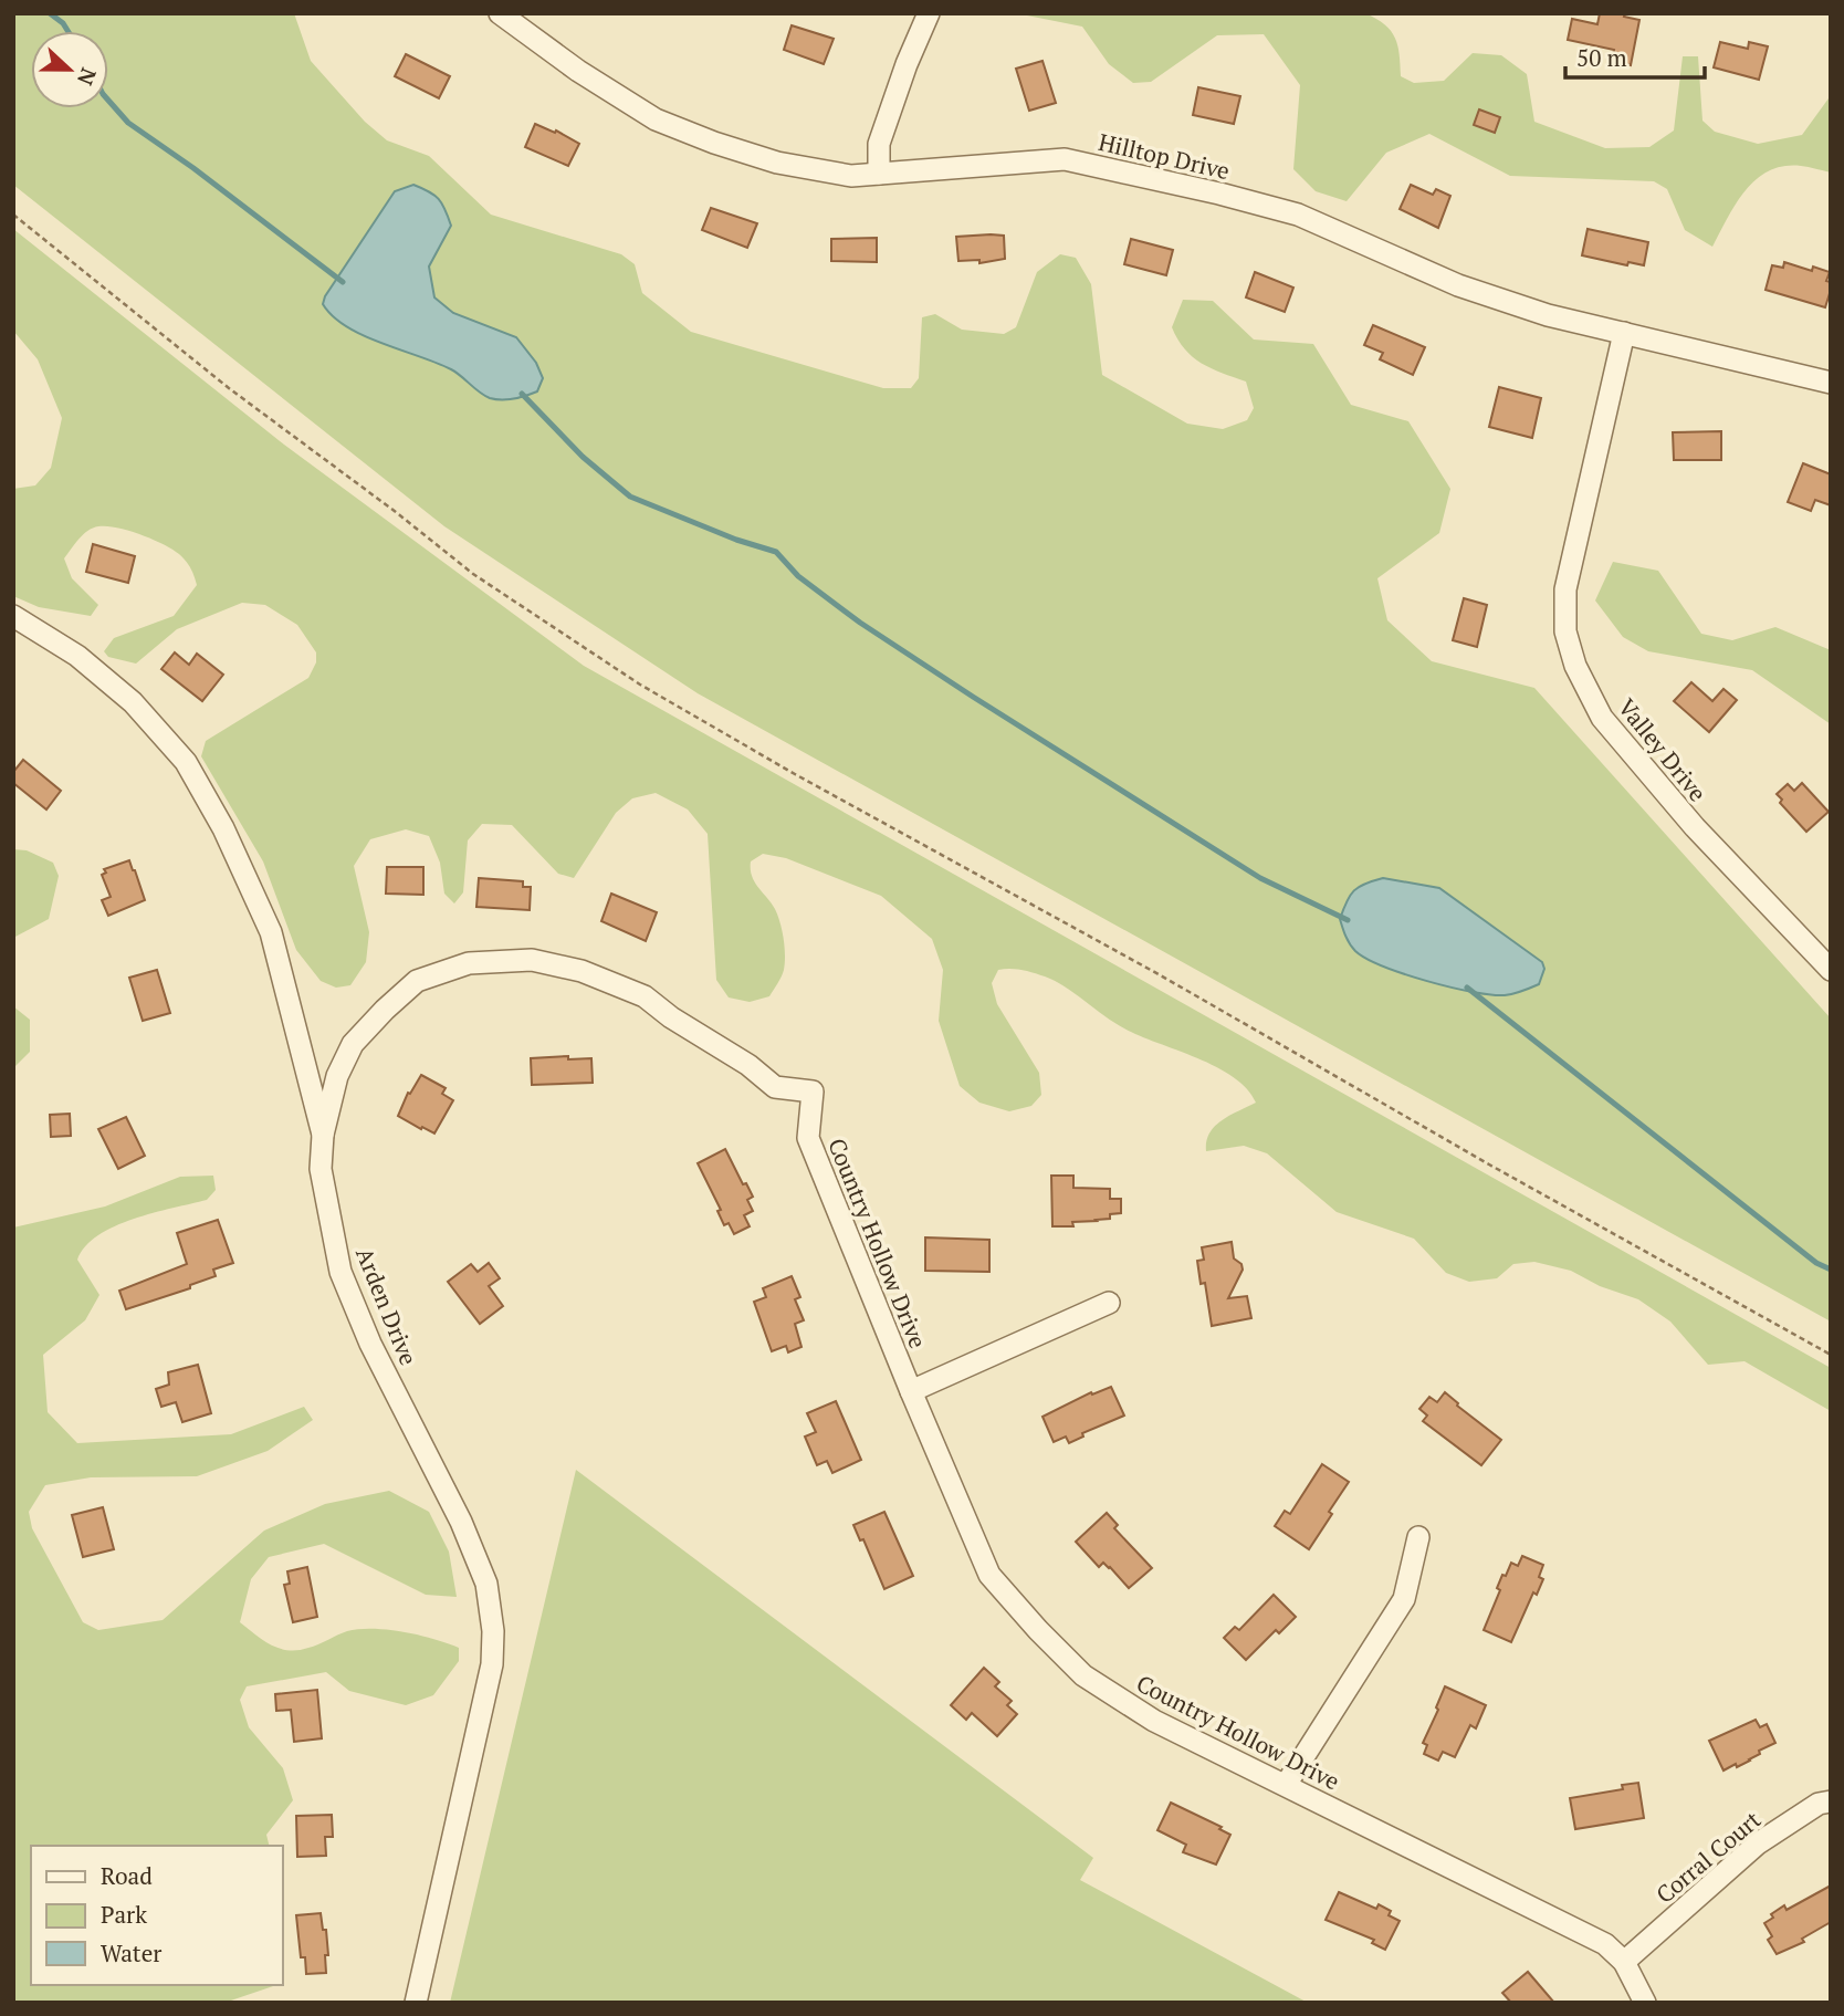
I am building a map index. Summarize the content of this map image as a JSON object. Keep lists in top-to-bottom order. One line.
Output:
{"streets":{"street":["Hilltop Drive","Valley Drive","Country Hollow Drive","Arden Drive","Corral Court"]},"crossings":[["Hilltop Drive","Valley Drive"],["Country Hollow Drive","Arden Drive"],["Country Hollow Drive","Corral Court"]],"legend":["Road","Park","Water"],"scale_bar":"50 m","north":"right"}
